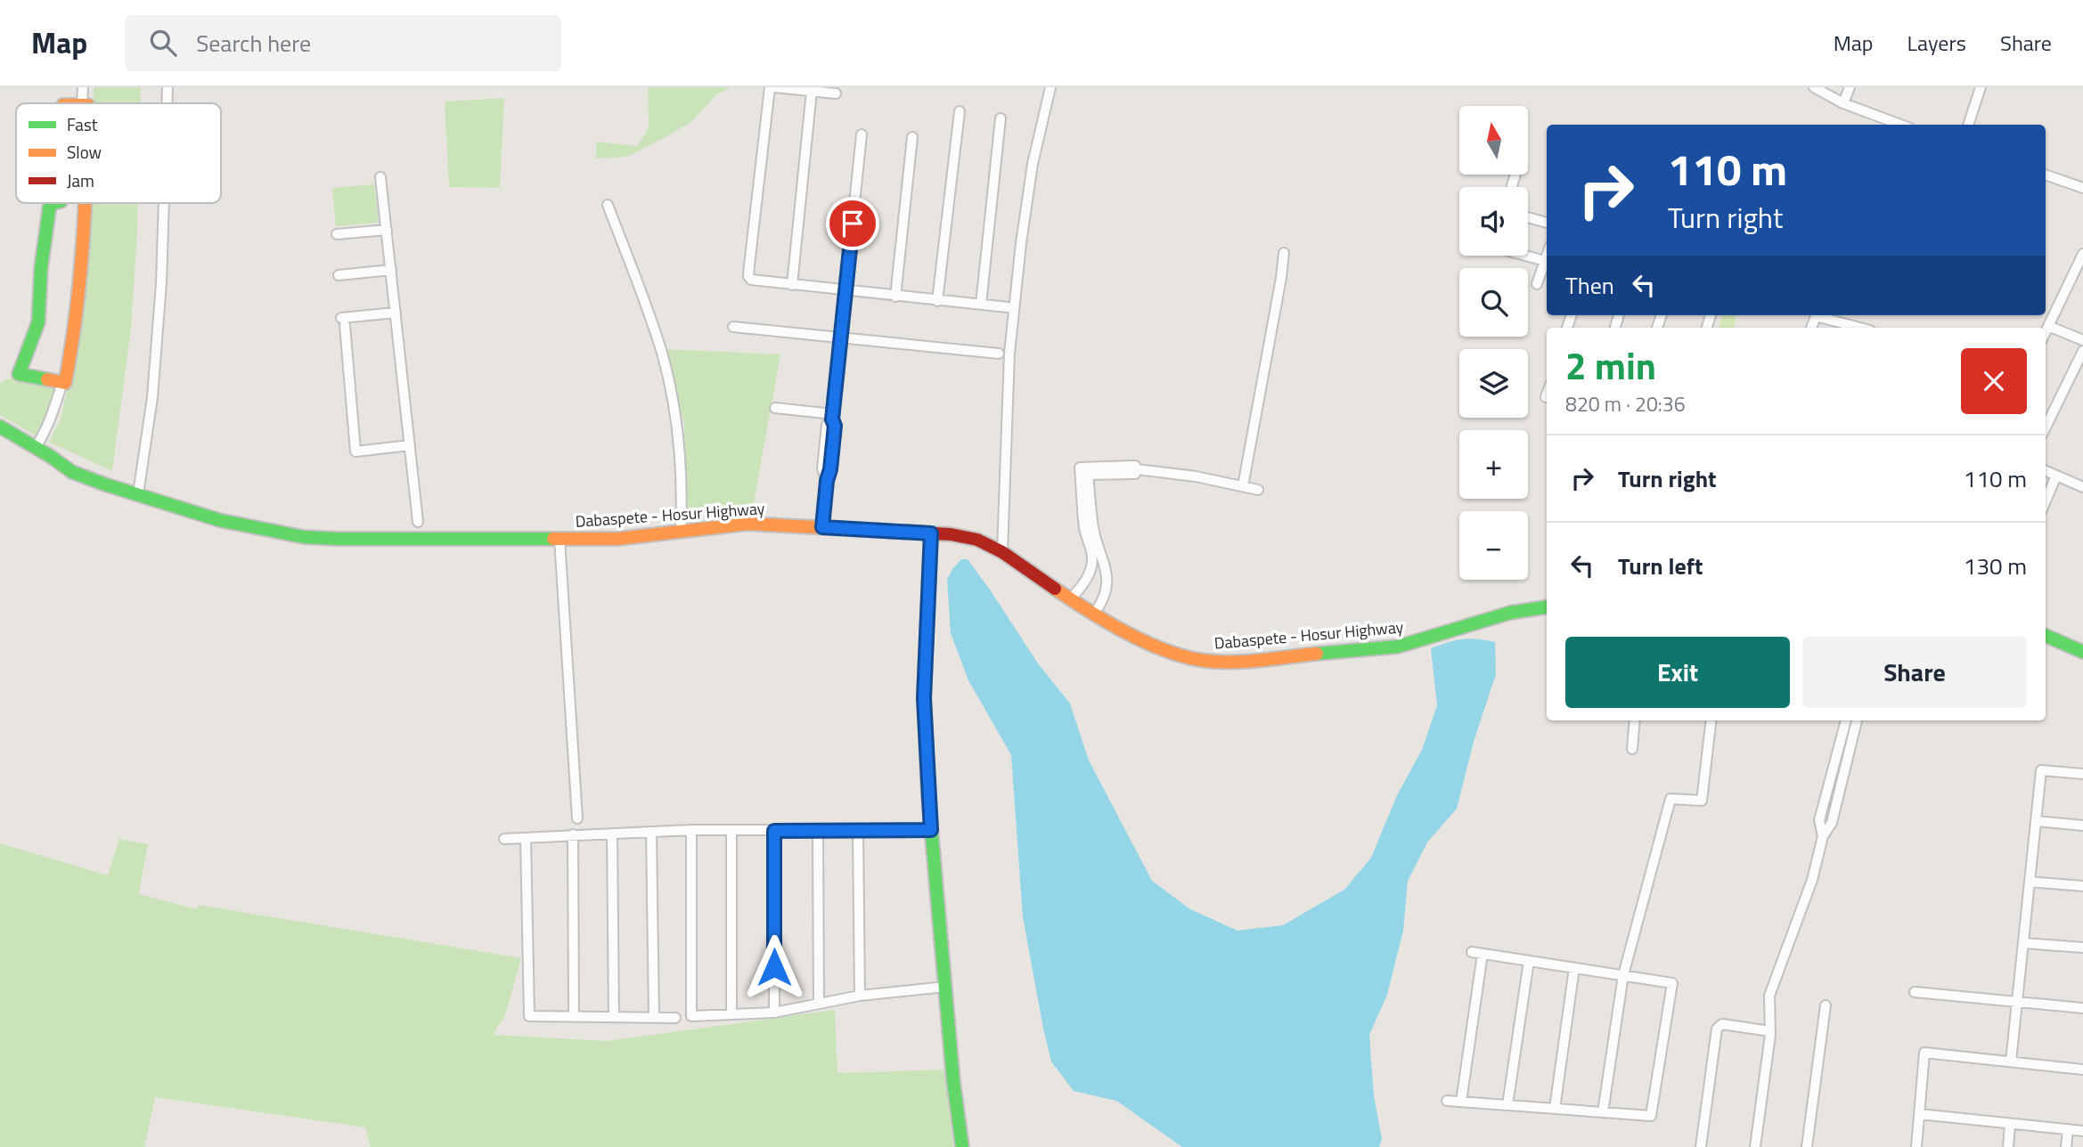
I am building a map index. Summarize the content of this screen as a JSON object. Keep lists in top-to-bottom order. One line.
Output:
{"streets":{"main road":["Dabaspete - Hosur Highway"]},"legend":["Fast","Slow","Jam"],"north":"top","page":{"header":"Map","search":"Search here","nav":["Map","Layers","Share"],"map_buttons":["+","−"],"turn":["110 m","Turn right"],"then":"Then","heading":["2 min","820 m · 20:36"],"list":[{"name":"Turn right","value":"110 m"},{"name":"Turn left","value":"130 m"}],"buttons":["Exit","Share"]}}
